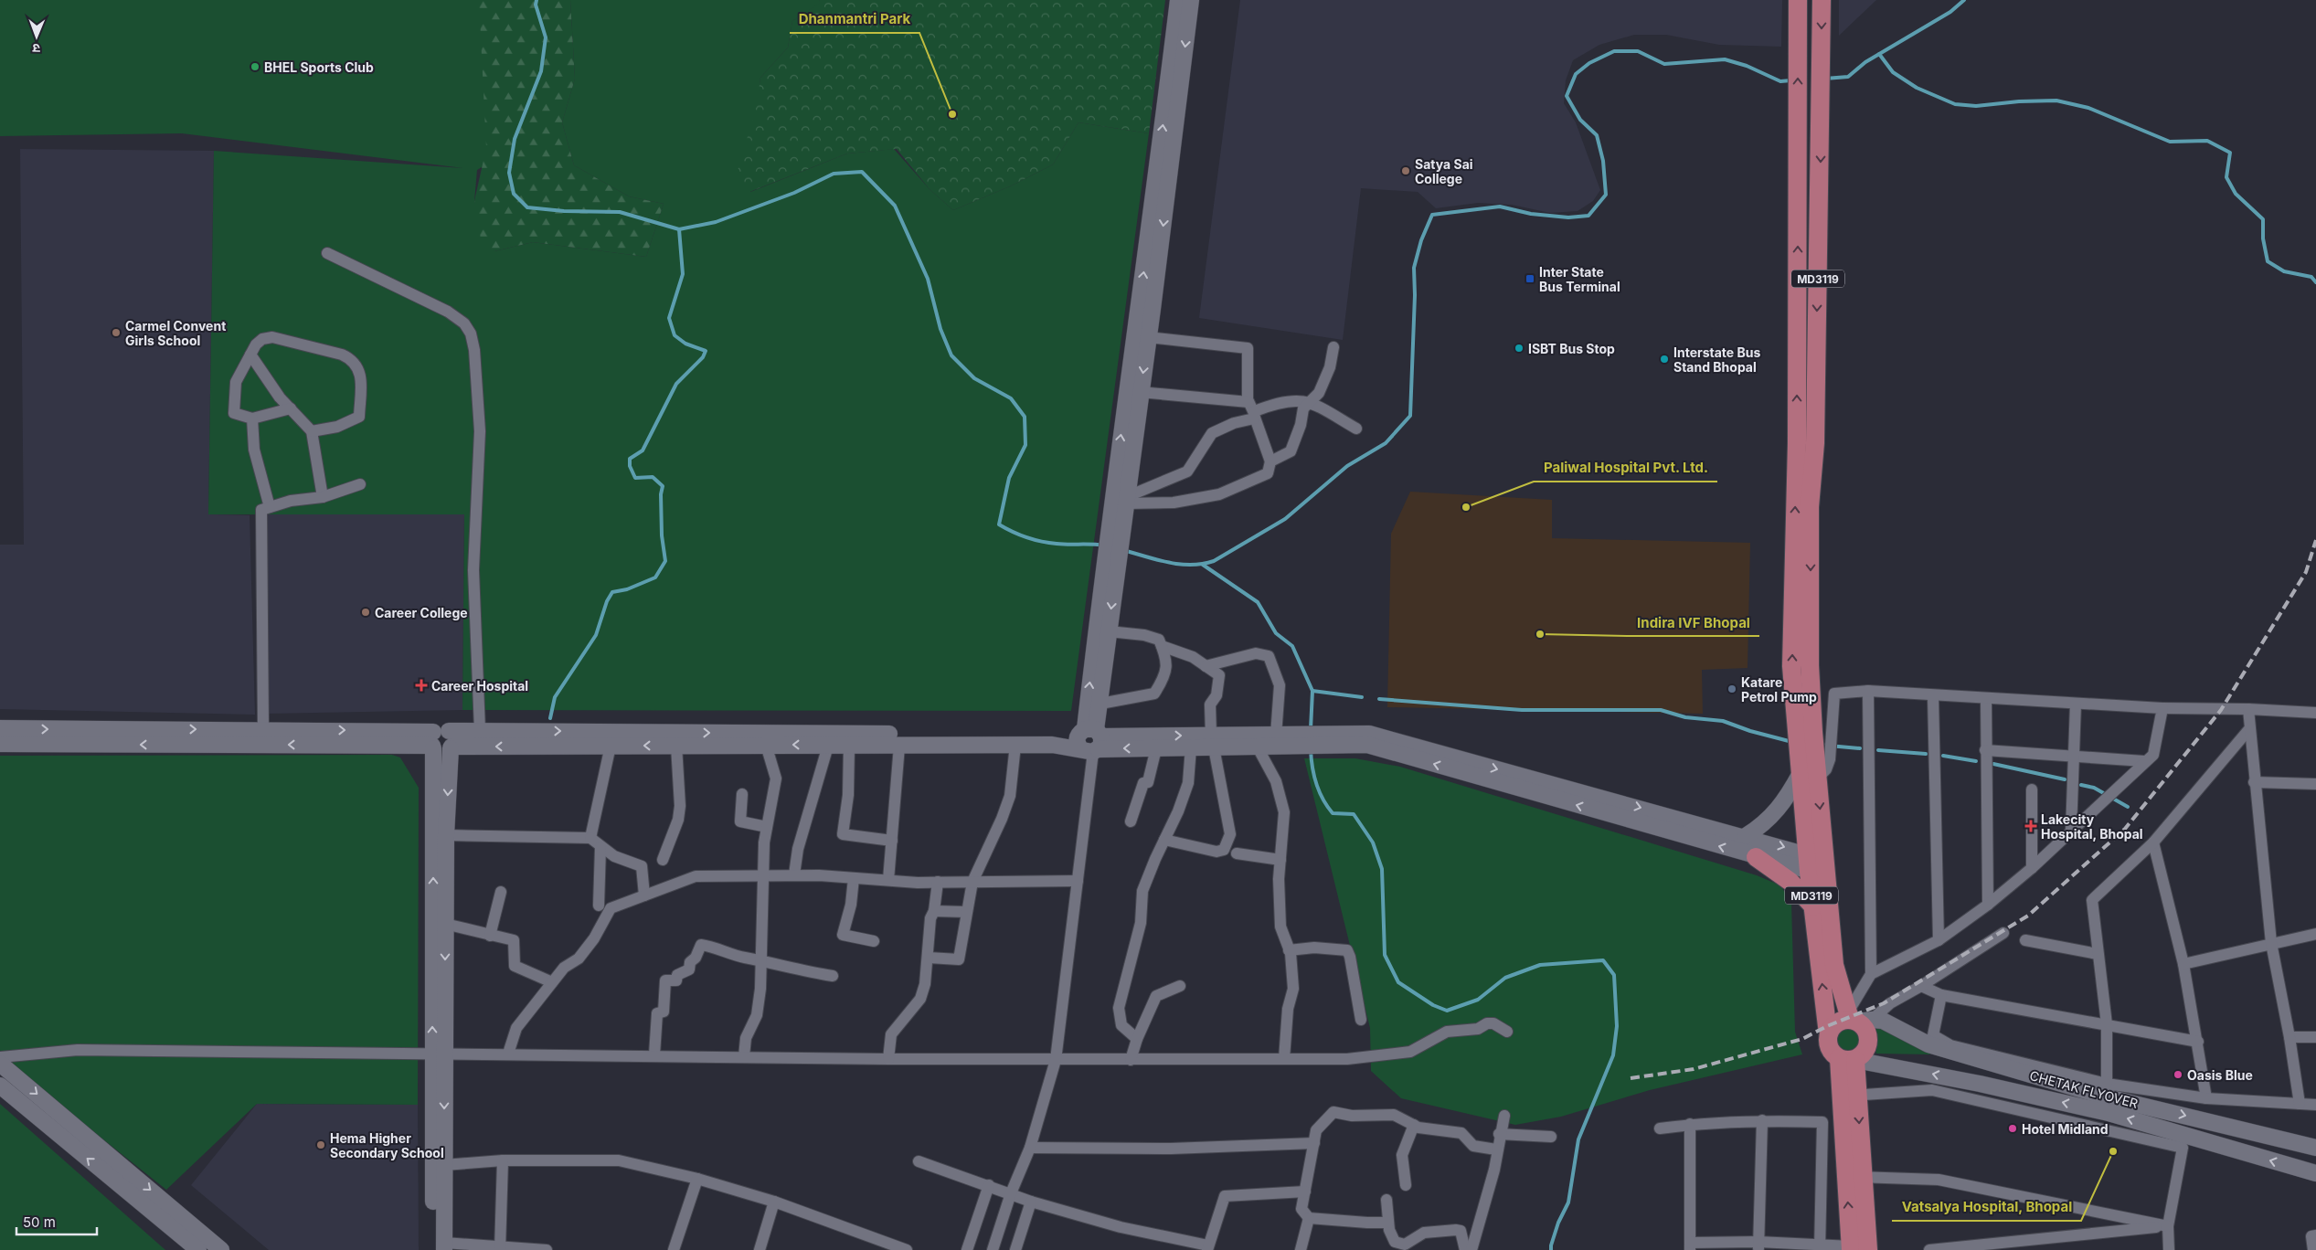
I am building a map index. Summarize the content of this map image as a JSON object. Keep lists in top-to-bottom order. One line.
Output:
{"streets":{"main road":["MD3119","CHETAK FLYOVER"]},"crossings":[["MD3119","CHETAK FLYOVER"]],"places":{"other":["BHEL Sports Club","Dhanmantri Park","Satya Sai College","Carmel Convent Girls School","ISBT Bus Stop","Interstate Bus Stand Bhopal","Paliwal Hospital Pvt. Ltd.","Career College","Indira IVF Bhopal","Katare Petrol Pump","Oasis Blue","Hotel Midland","Hema Higher Secondary School","Vatsalya Hospital, Bhopal"],"transit":["Inter State Bus Terminal"],"health":["Career Hospital","Lakecity Hospital, Bhopal"]},"scale_bar":"50 m","north":"bottom"}
